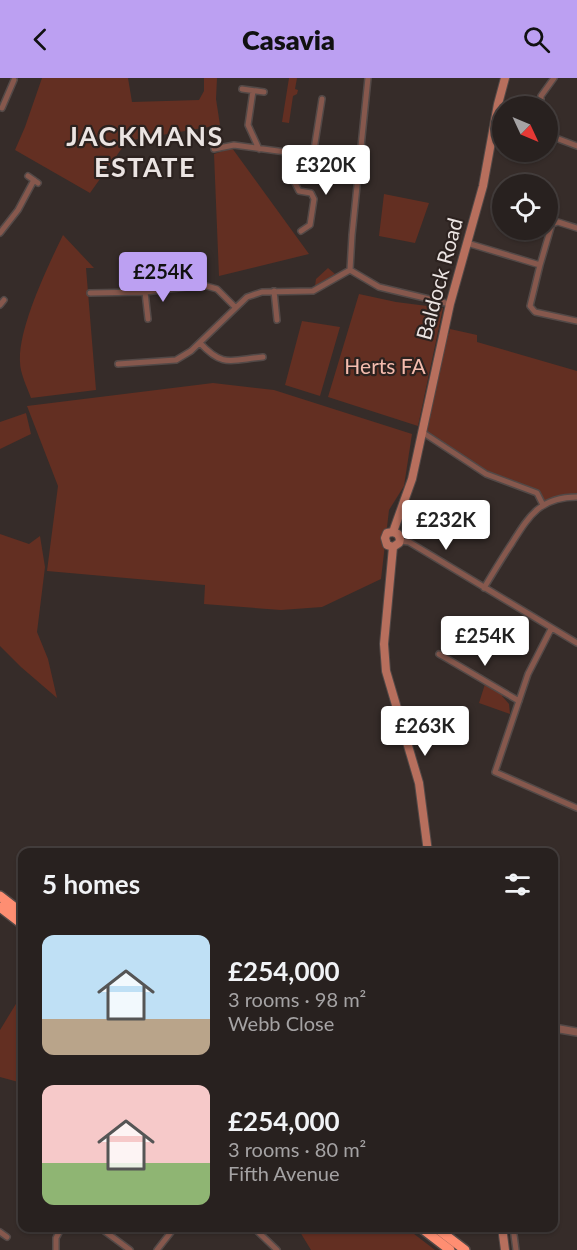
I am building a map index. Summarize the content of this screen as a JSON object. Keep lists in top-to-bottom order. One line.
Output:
{"streets":{"main road":["Baldock Road"]},"districts":["JACKMANS ESTATE"],"parks":["Herts FA"],"north":"bottom right","page":{"header":"Casavia","price":["£320K","£254K","£232K","£254K","£263K"],"heading":"5 homes","list":[{"name":"£254,000","note":"3 rooms · 98 m² · Webb Close"},{"name":"£254,000","note":"3 rooms · 80 m² · Fifth Avenue"}]}}
